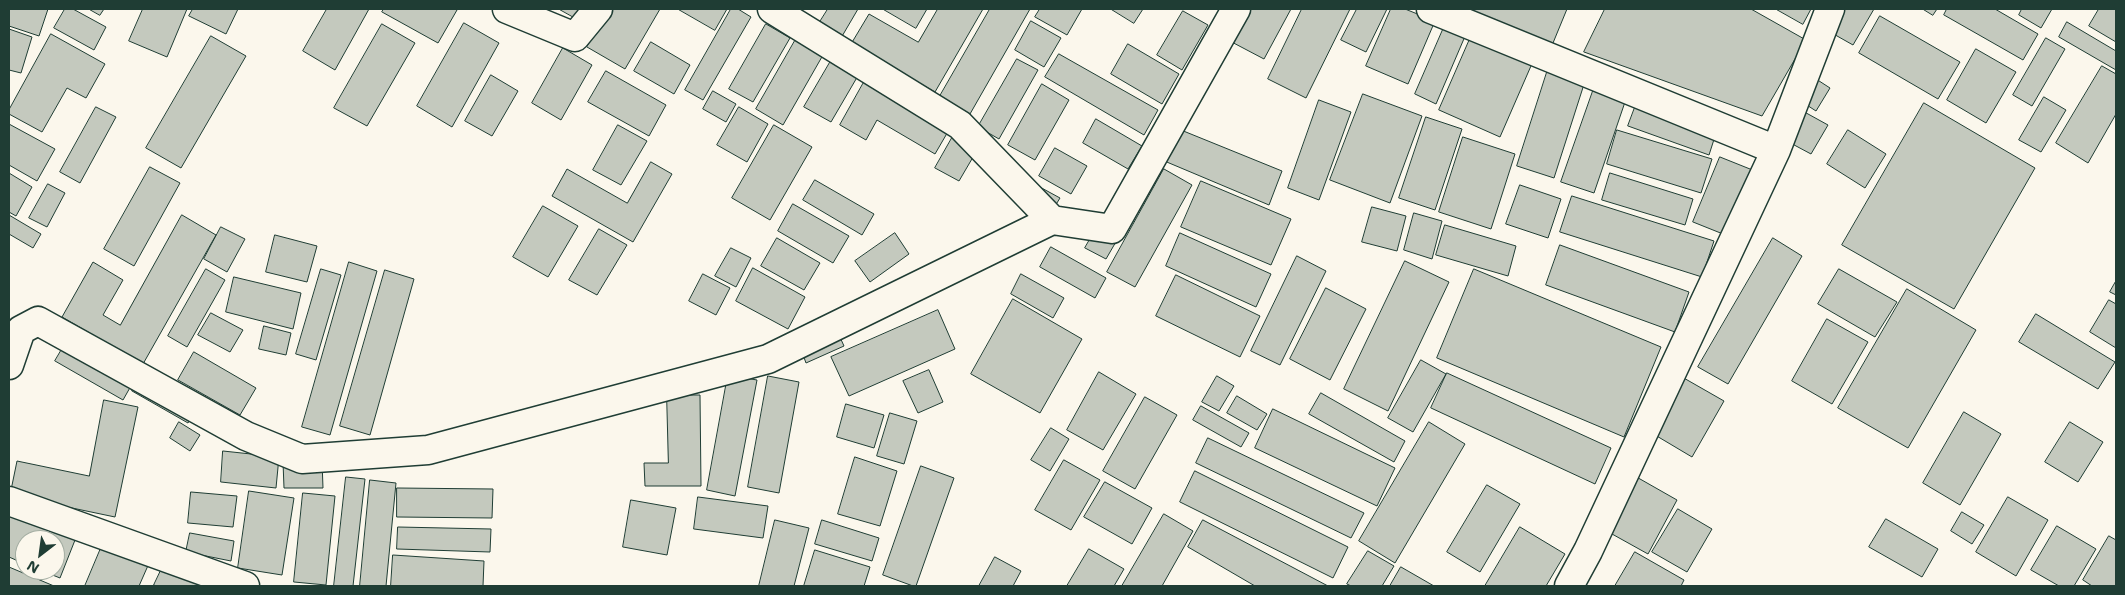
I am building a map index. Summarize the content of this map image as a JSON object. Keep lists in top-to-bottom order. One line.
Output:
{"north":"bottom left"}
